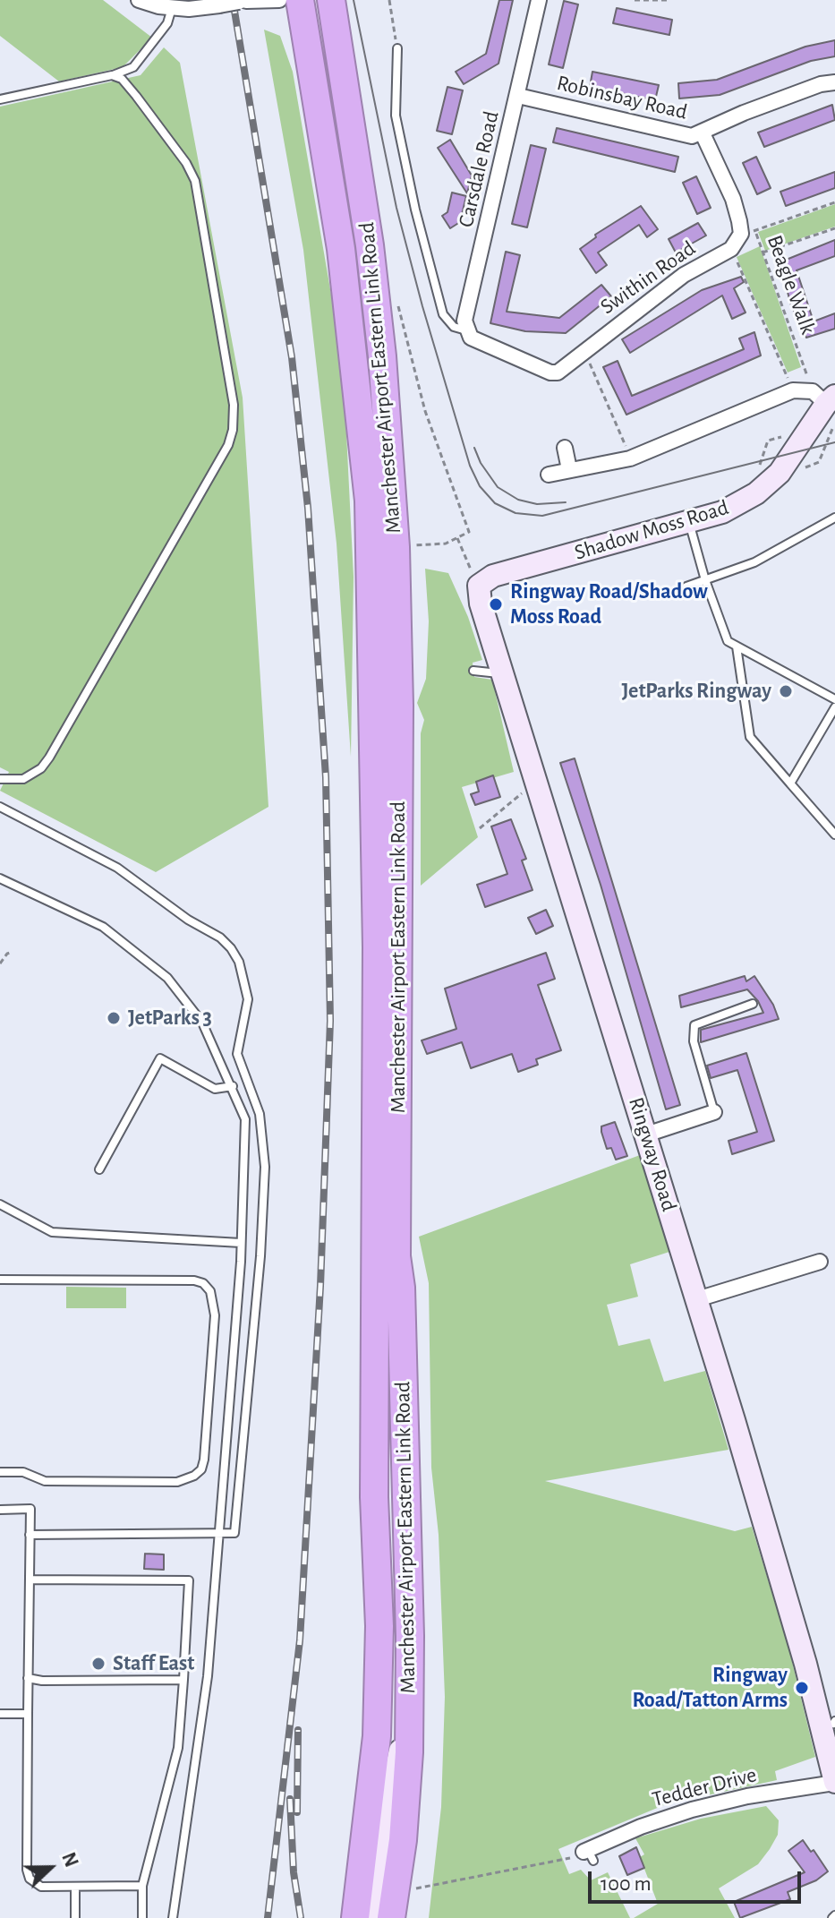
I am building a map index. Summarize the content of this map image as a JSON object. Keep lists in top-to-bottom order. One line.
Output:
{"streets":{"highway":["Manchester Airport Eastern Link Road"],"street":["Robinsbay Road","Carsdale Road","Swithin Road","Shadow Moss Road","Ringway Road","Tedder Drive"],"path":["Beagle Walk"]},"crossings":[["Robinsbay Road","Carsdale Road"],["Carsdale Road","Swithin Road"],["Swithin Road","Beagle Walk"],["Beagle Walk","Shadow Moss Road"],["Shadow Moss Road","Ringway Road"],["Ringway Road","Tedder Drive"]],"places":["Ringway Road/Shadow Moss Road","JetParks Ringway","JetParks 3","Staff East","Ringway Road/Tatton Arms"],"scale_bar":"100 m","north":"right"}
